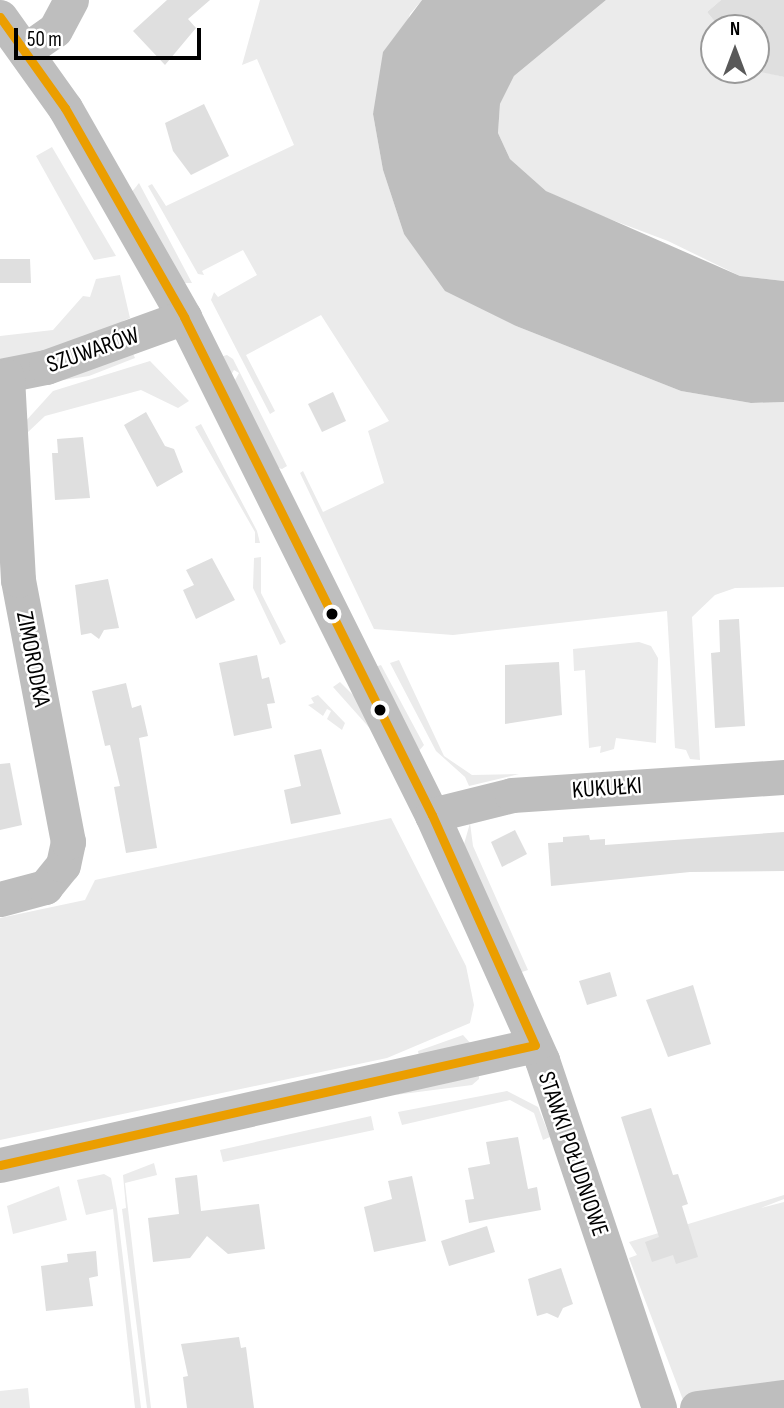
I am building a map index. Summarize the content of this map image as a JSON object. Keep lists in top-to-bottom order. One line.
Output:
{"streets":{"street":["SZUWARÓW","ZIMORODKA","KUKUŁKI","STAWKI POŁUDNIOWE"]},"crossings":[["SZUWARÓW","ZIMORODKA"],["SZUWARÓW","STAWKI POŁUDNIOWE"],["KUKUŁKI","STAWKI POŁUDNIOWE"]],"scale_bar":"50 m","north":"top"}
